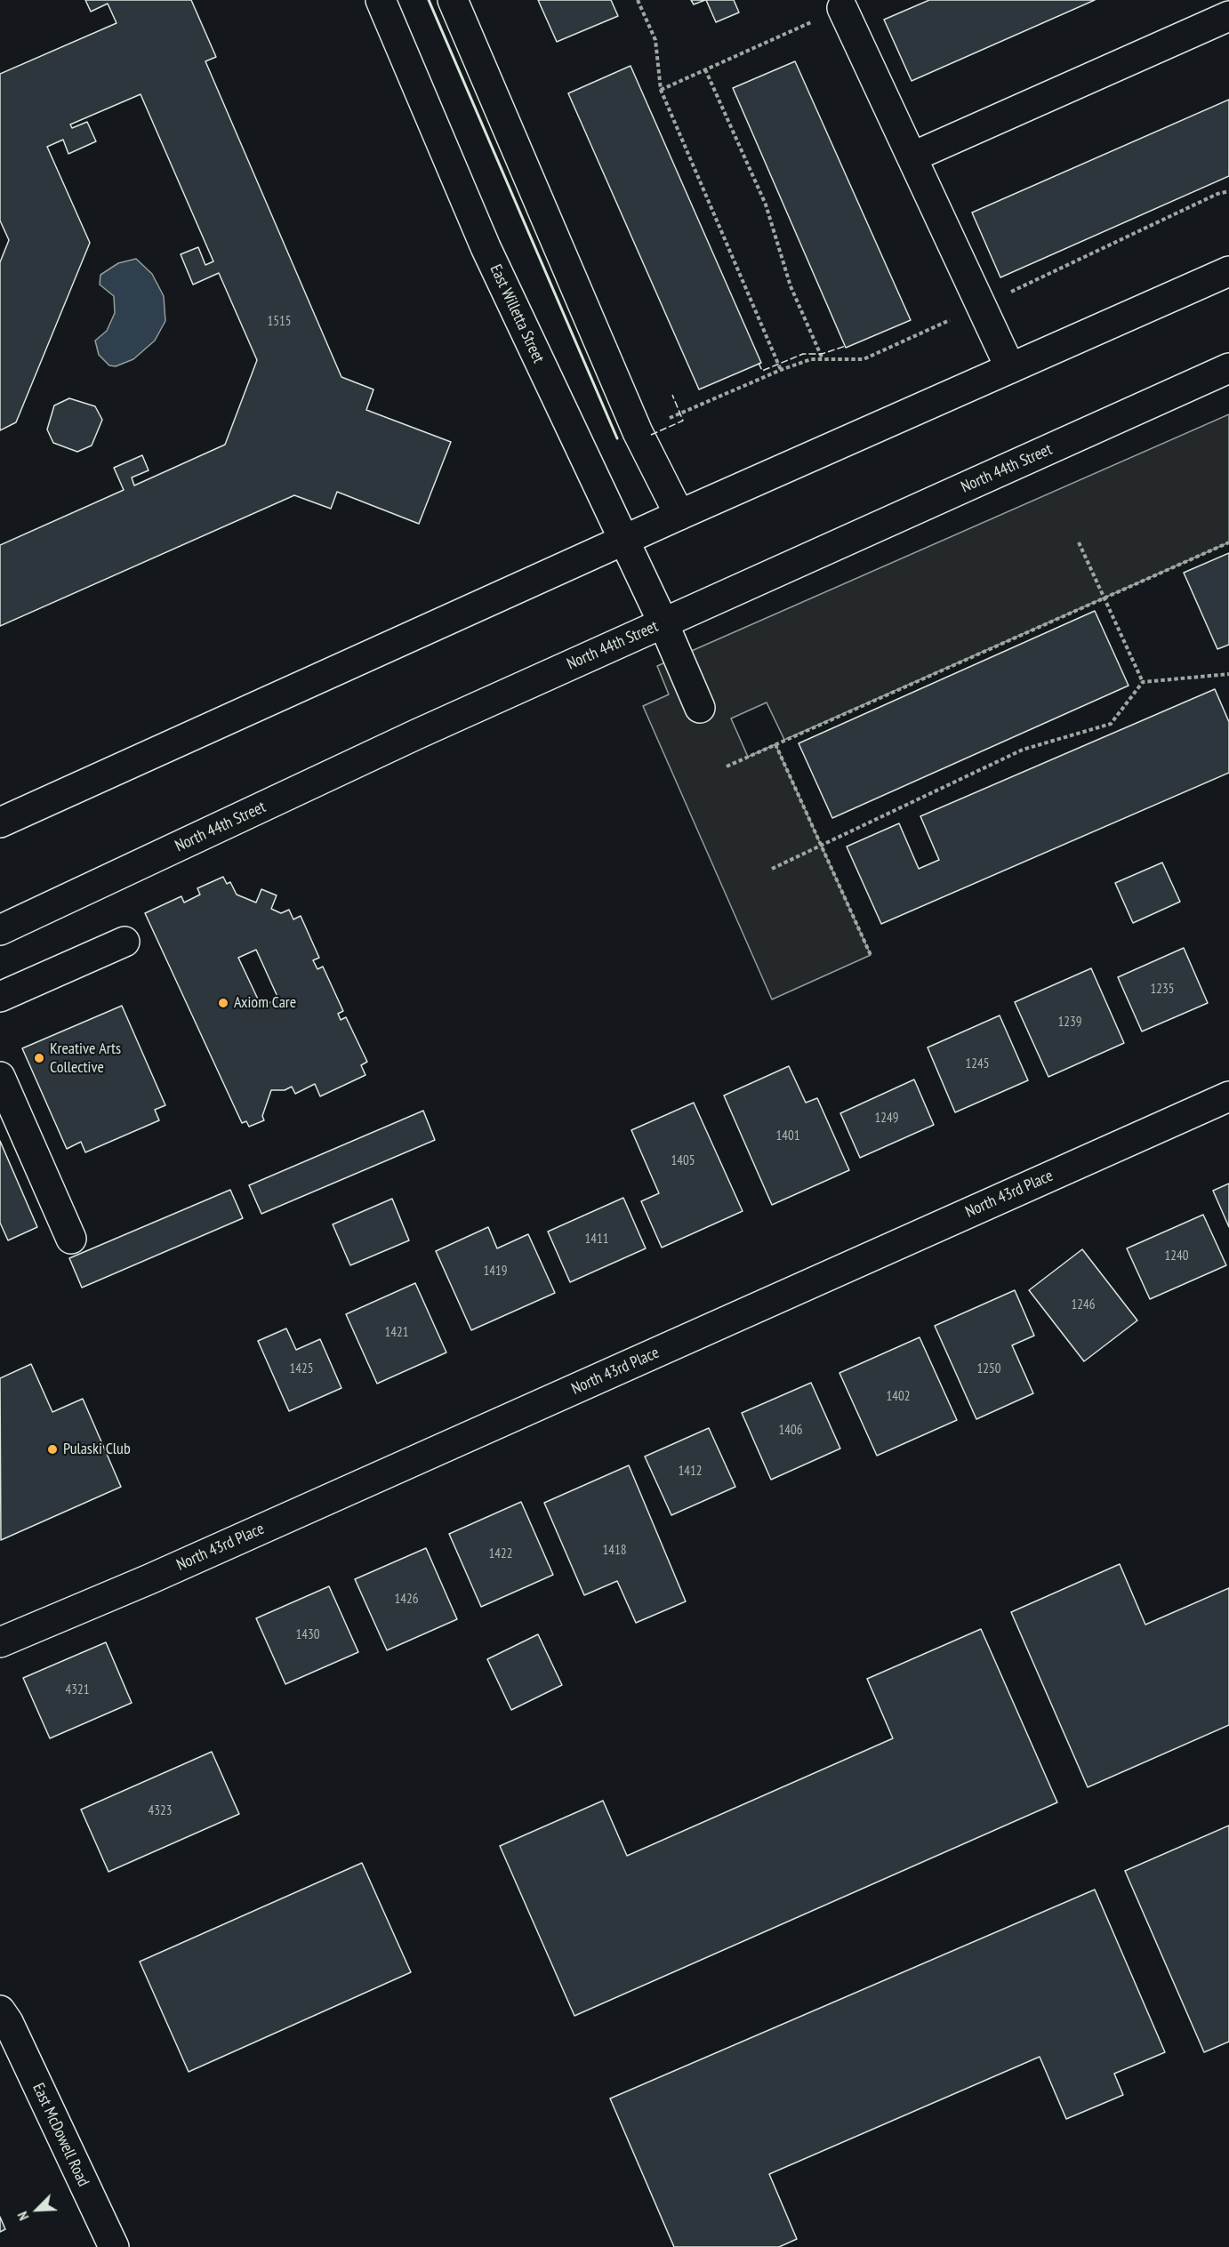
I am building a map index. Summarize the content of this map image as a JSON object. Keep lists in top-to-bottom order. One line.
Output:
{"streets":{"street":["East Willetta Street","North 44th Street","North 43rd Place","East McDowell Road"]},"crossings":[["East Willetta Street","North 44th Street"]],"places":["Axiom Care","Kreative Arts Collective","Pulaski Club"],"house_numbers":["1515","1235","1239","1245","1249","1401","1405","1411","1240","1419","1246","1421","1425","1250","1402","1406","1412","1418","1422","1426","1430","4321","4323"],"north":"bottom left"}
